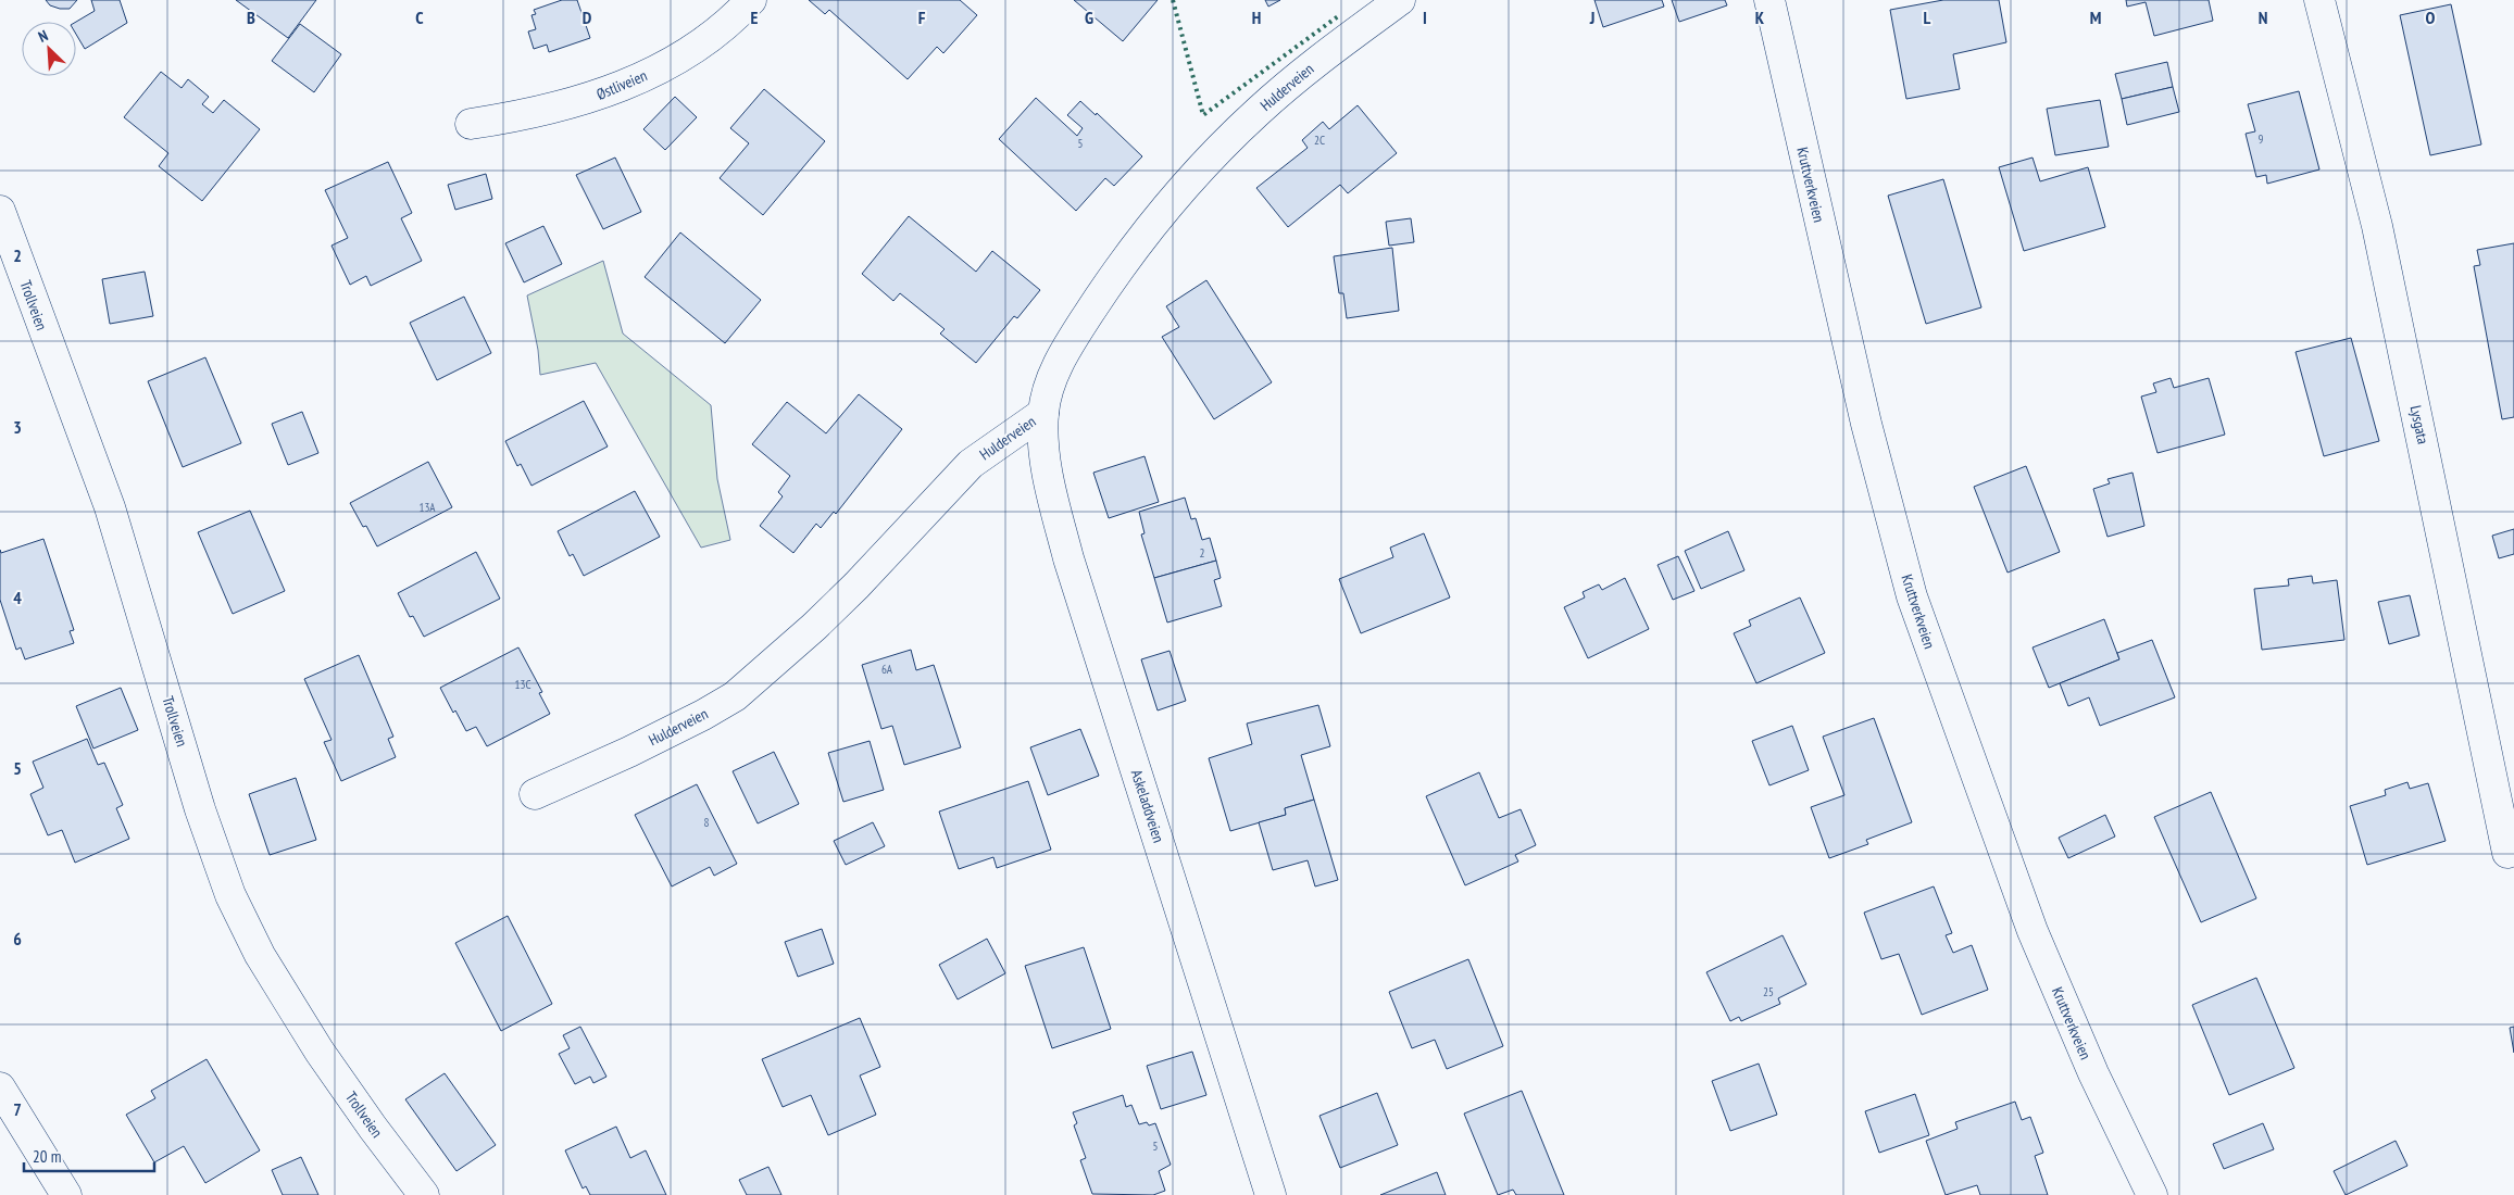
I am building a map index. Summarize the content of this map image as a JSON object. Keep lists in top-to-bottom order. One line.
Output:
{"streets":{"street":["Østliveien","Hulderveien","Kruttverkveien","Trollveien","Lysgata","Askeladdveien"]},"crossings":[["Hulderveien","Askeladdveien"]],"house_numbers":["9","2C","5","13A","2","6A","13C","8","25","5"],"scale_bar":"20 m","north":"top left","grid":{"columns":["B","C","D","E","F","G","H","I","J","K","L","M","N","O"],"rows":["2","3","4","5","6","7"]}}
